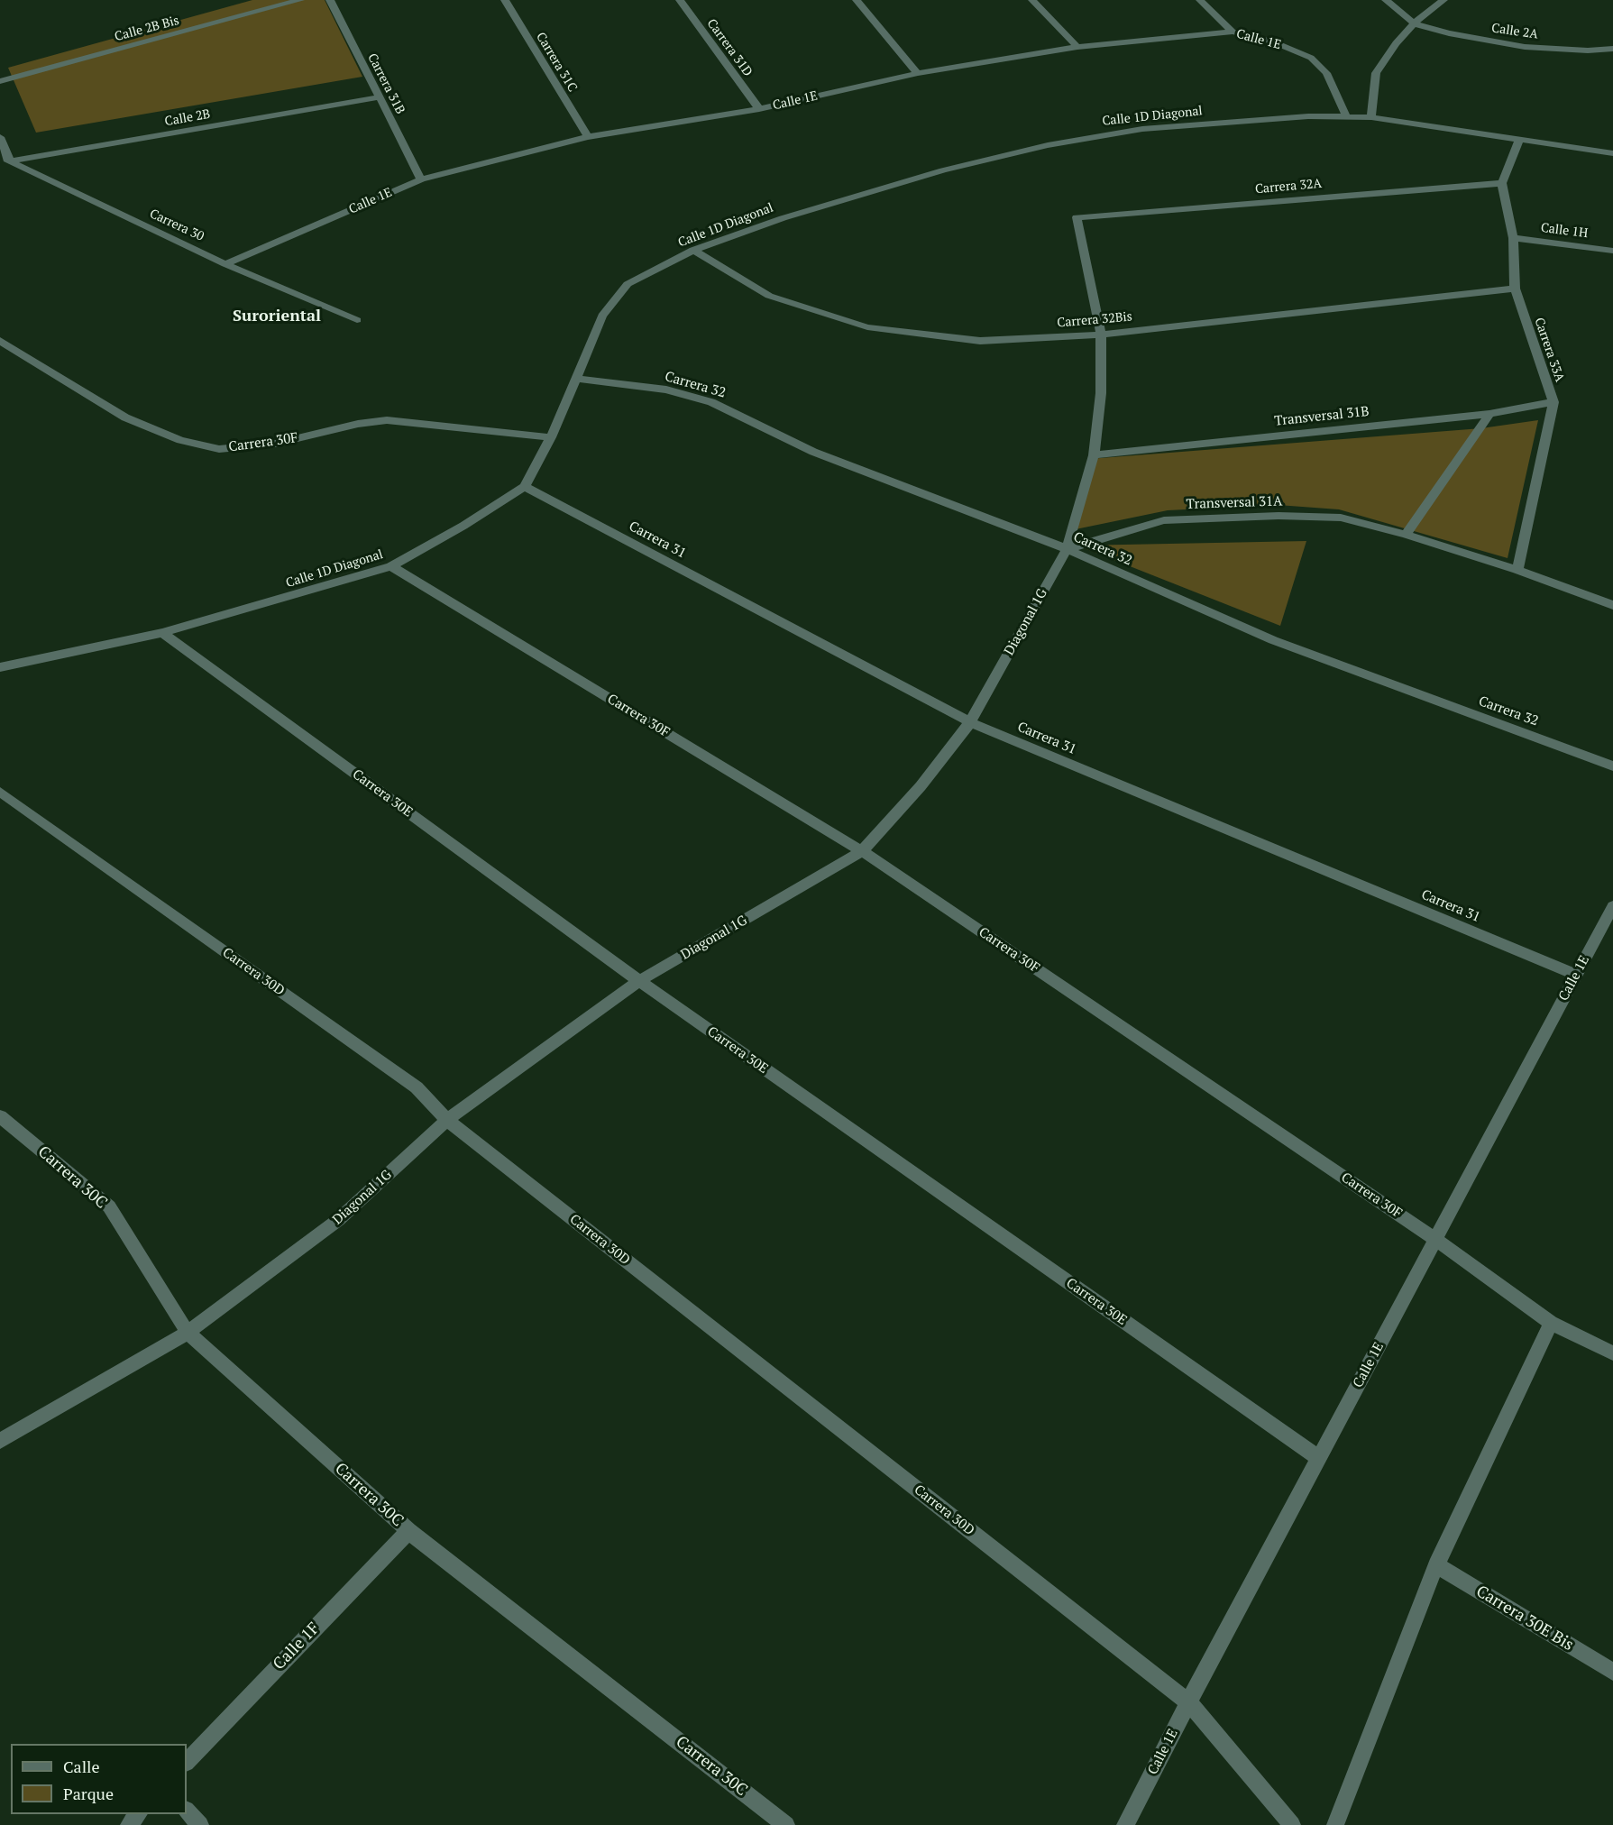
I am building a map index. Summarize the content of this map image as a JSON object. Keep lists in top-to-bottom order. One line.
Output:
{"streets":{"street":["Calle 2B Bis","Calle 2A","Calle 1E","Carrera 31D","Carrera 31C","Carrera 31B","Calle 1D Diagonal","Calle 2B","Carrera 32A","Carrera 30","Calle 1H","Carrera 32Bis","Carrera 33A","Carrera 32","Transversal 31B","Carrera 30F","Transversal 31A","Carrera 31","Diagonal 1G","Carrera 30E","Carrera 30D","Carrera 30C","Carrera 30E Bis","Calle 1F"]},"crossings":[["Calle 1E","Carrera 31D"],["Calle 1E","Carrera 31C"],["Calle 1E","Carrera 31B"],["Calle 1E","Calle 1D Diagonal"],["Calle 1E","Carrera 30"],["Calle 1E","Carrera 30F"],["Calle 1E","Carrera 31"],["Calle 1E","Carrera 30E"],["Calle 1E","Carrera 30D"],["Carrera 31B","Calle 2B"],["Calle 1D Diagonal","Carrera 32Bis"],["Calle 1D Diagonal","Carrera 32"],["Calle 1D Diagonal","Carrera 30F"],["Calle 1D Diagonal","Carrera 31"],["Calle 1D Diagonal","Carrera 30E"],["Calle 2B","Carrera 30"],["Carrera 32A","Carrera 33A"],["Carrera 32A","Diagonal 1G"],["Calle 1H","Carrera 33A"],["Carrera 32Bis","Carrera 33A"],["Carrera 32Bis","Diagonal 1G"],["Carrera 33A","Transversal 31B"],["Carrera 33A","Transversal 31A"],["Carrera 32","Transversal 31A"],["Carrera 32","Diagonal 1G"],["Transversal 31B","Diagonal 1G"],["Carrera 30F","Diagonal 1G"],["Transversal 31A","Diagonal 1G"],["Carrera 31","Diagonal 1G"],["Diagonal 1G","Carrera 30E"],["Diagonal 1G","Carrera 30D"],["Diagonal 1G","Carrera 30C"],["Carrera 30C","Calle 1F"]],"districts":["Suroriental"],"legend":["Calle","Parque"]}
